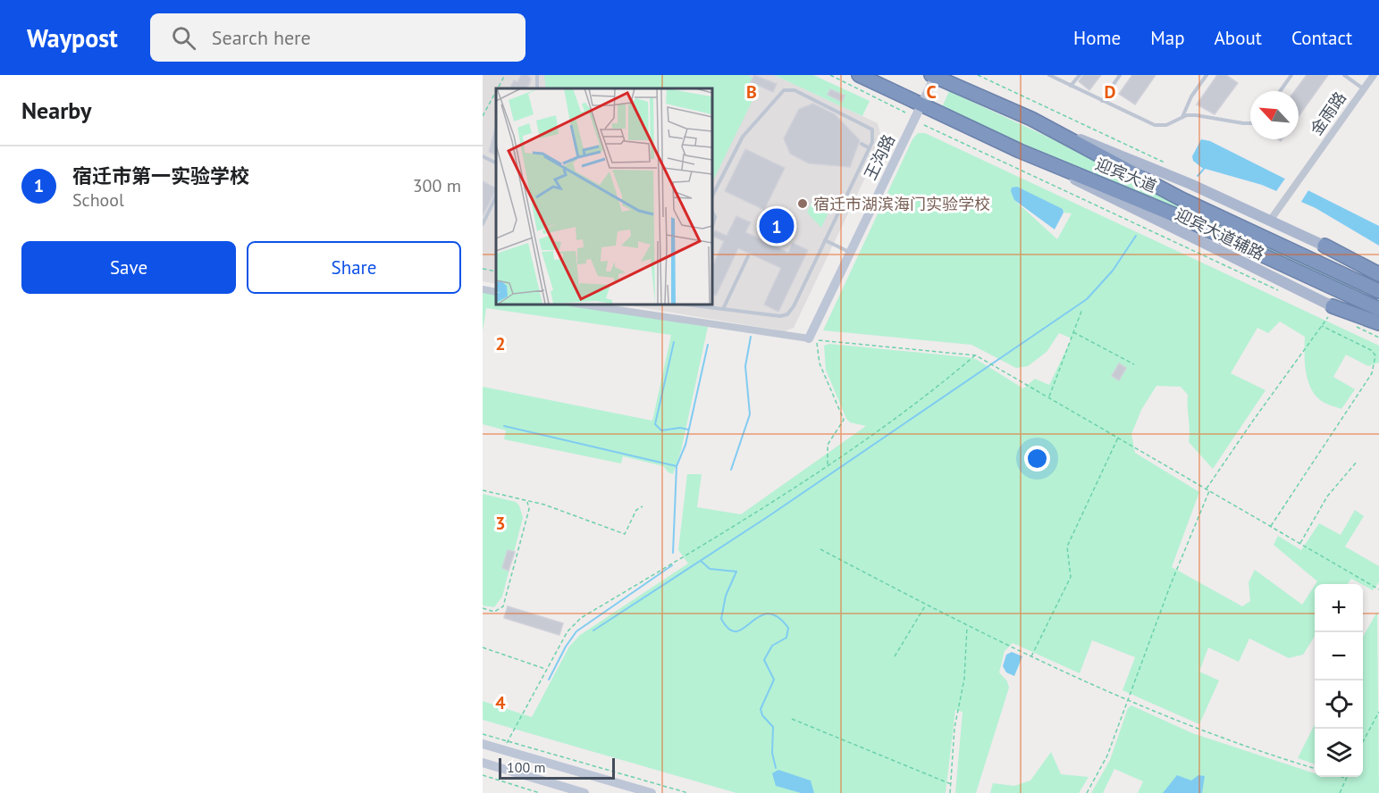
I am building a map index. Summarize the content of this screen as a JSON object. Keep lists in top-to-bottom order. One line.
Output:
{"streets":{"highway":["迎宾大道"],"main road":["迎宾大道辅路"],"street":["金雨路","王沟路"]},"crossings":[["金雨路","迎宾大道辅路"],["王沟路","迎宾大道"],["迎宾大道","迎宾大道辅路"]],"places":["宿迁市湖滨海门实验学校"],"scale_bar":"100 m","north":"top left","page":{"header":"Waypost","search":"Search here","nav":["Home","Map","About","Contact"],"heading":"Nearby","list":[{"mark":"1","name":"宿迁市第一实验学校","note":"School","value":"300 m"}],"pins":"1","buttons":["Save","Share"],"map_buttons":["+","−"],"scale":"100 m"},"grid":{"columns":["B","C","D"],"rows":["2","3","4"]}}
